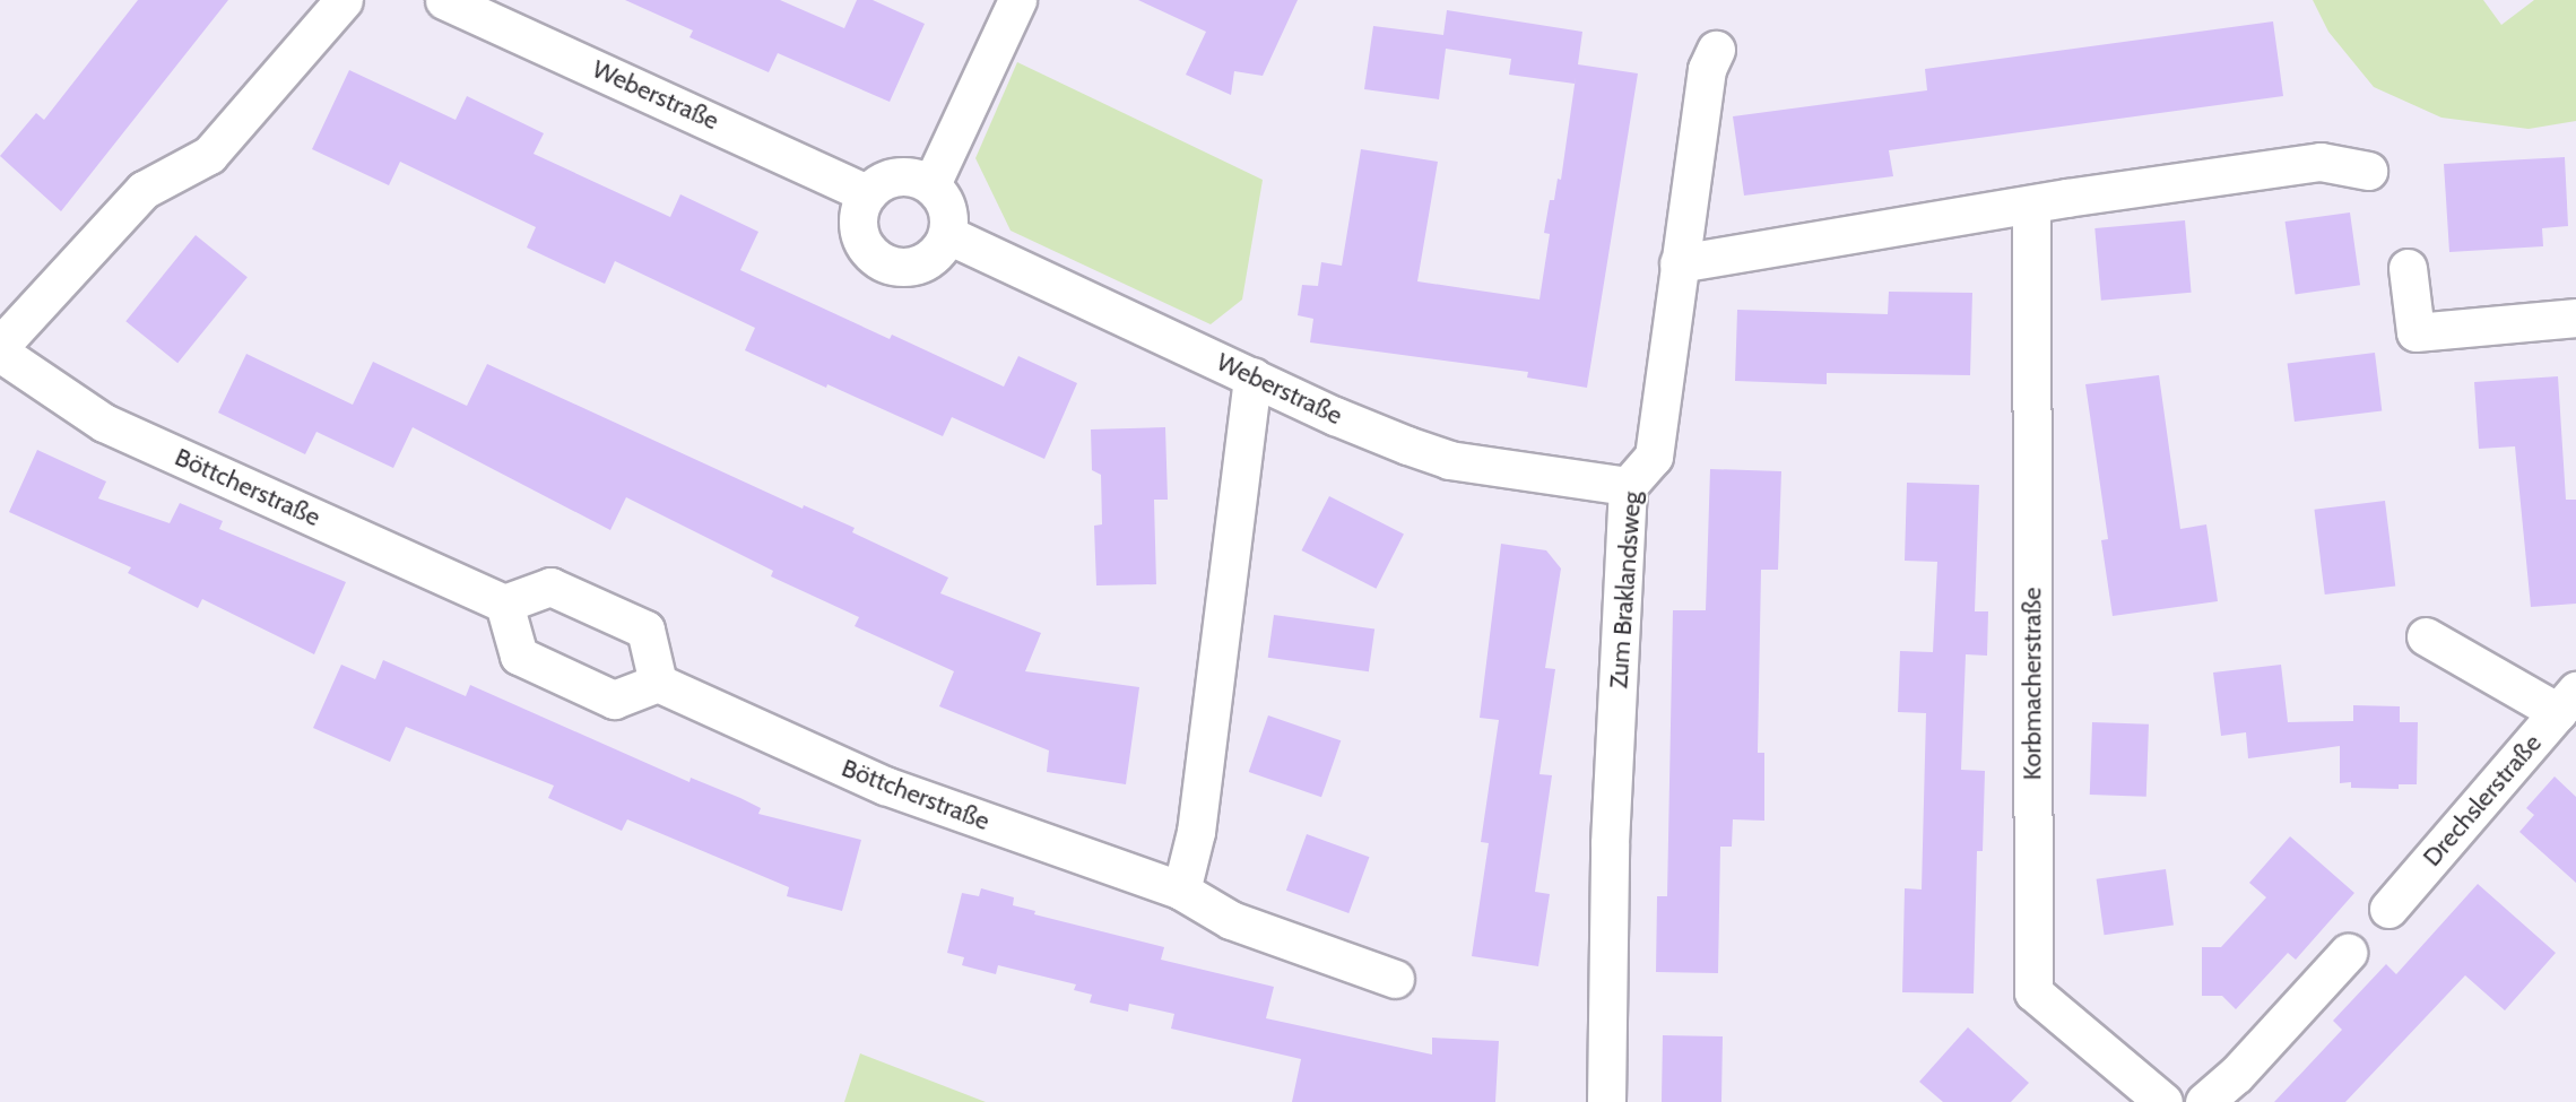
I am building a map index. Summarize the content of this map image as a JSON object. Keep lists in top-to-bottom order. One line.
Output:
{"streets":{"street":["Weberstraße","Böttcherstraße","Zum Braklandsweg","Korbmacherstraße","Drechslerstraße"]},"crossings":[["Weberstraße","Zum Braklandsweg"]]}
